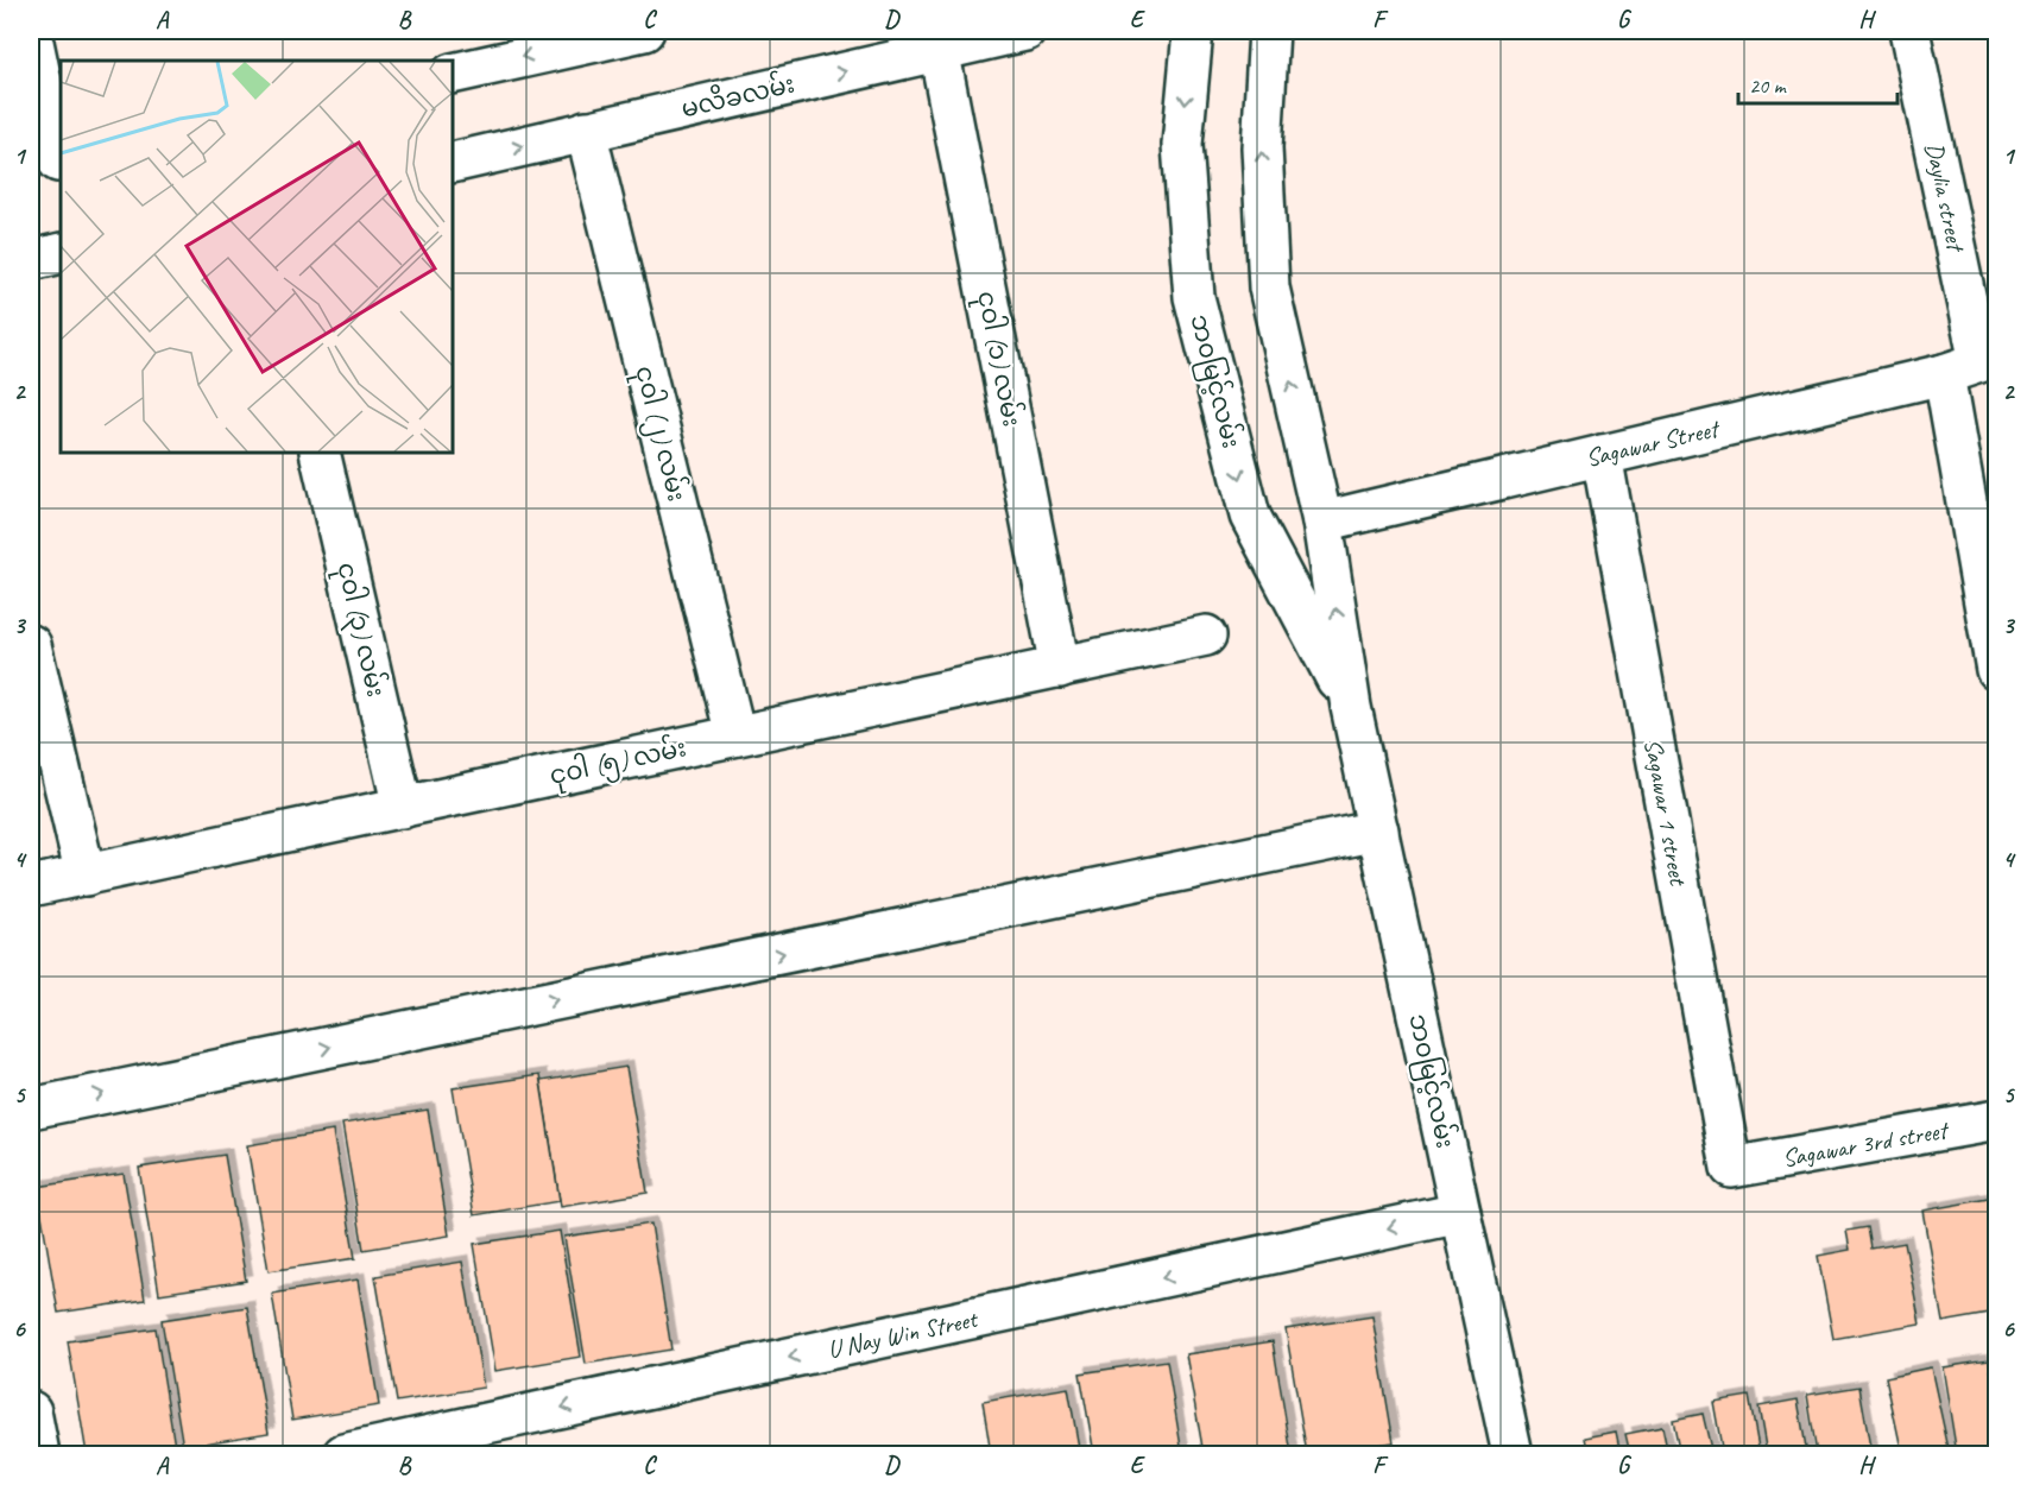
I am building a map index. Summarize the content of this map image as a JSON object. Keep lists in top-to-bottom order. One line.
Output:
{"streets":{"street":["မလိခလမ်း","Daylia street","ငုဝါ (၁) လမ်း","ဘ၀မြင့်လမ်း","ငုဝါ (၂) လမ်း","Sagawar Street","ငုဝါ (၃) လမ်း","ငုဝါ (၅) လမ်း","Sagawar 1 street","Sagawar 3rd street","U Nay Win Street"]},"crossings":[["မလိခလမ်း","ငုဝါ (၁) လမ်း"],["မလိခလမ်း","ငုဝါ (၂) လမ်း"],["Daylia street","Sagawar Street"],["ငုဝါ (၁) လမ်း","ငုဝါ (၅) လမ်း"],["ဘ၀မြင့်လမ်း","Sagawar Street"],["ဘ၀မြင့်လမ်း","U Nay Win Street"],["ငုဝါ (၂) လမ်း","ငုဝါ (၅) လမ်း"],["Sagawar Street","Sagawar 1 street"],["ငုဝါ (၃) လမ်း","ငုဝါ (၅) လမ်း"],["Sagawar 1 street","Sagawar 3rd street"]],"one_way":["U Nay Win Street"],"scale_bar":"20 m","grid":{"columns":["A","B","C","D","E","F","G","H"],"rows":["1","2","3","4","5","6"]}}
